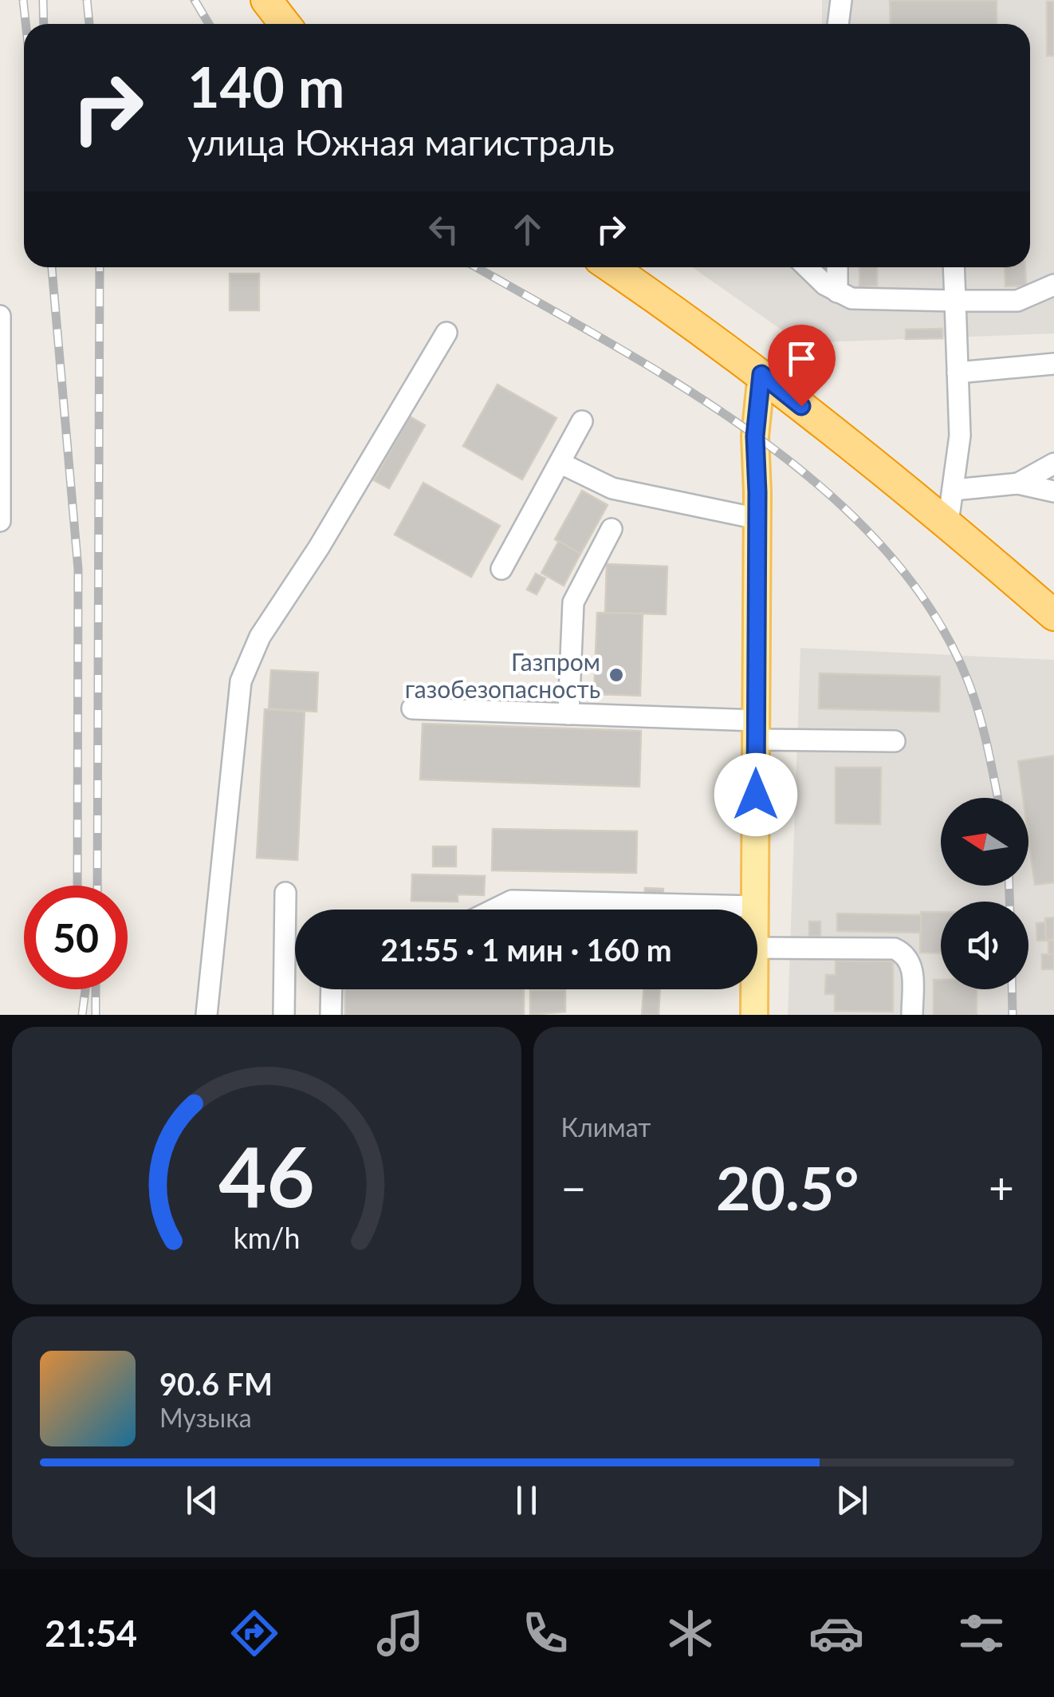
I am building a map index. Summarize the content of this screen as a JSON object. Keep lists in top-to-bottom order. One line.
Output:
{"places":["Газпром газобезопасность"],"north":"left","page":{"turn":["140 m","улица Южная магистраль"],"limit":"50","trip":"21:55 · 1 мин · 160 m","tile":"Климат","heat":["−","20.5°","+"],"song":["90.6 FM","Музыка"],"tabs":"21:54","gauge":["46","km/h"]}}
